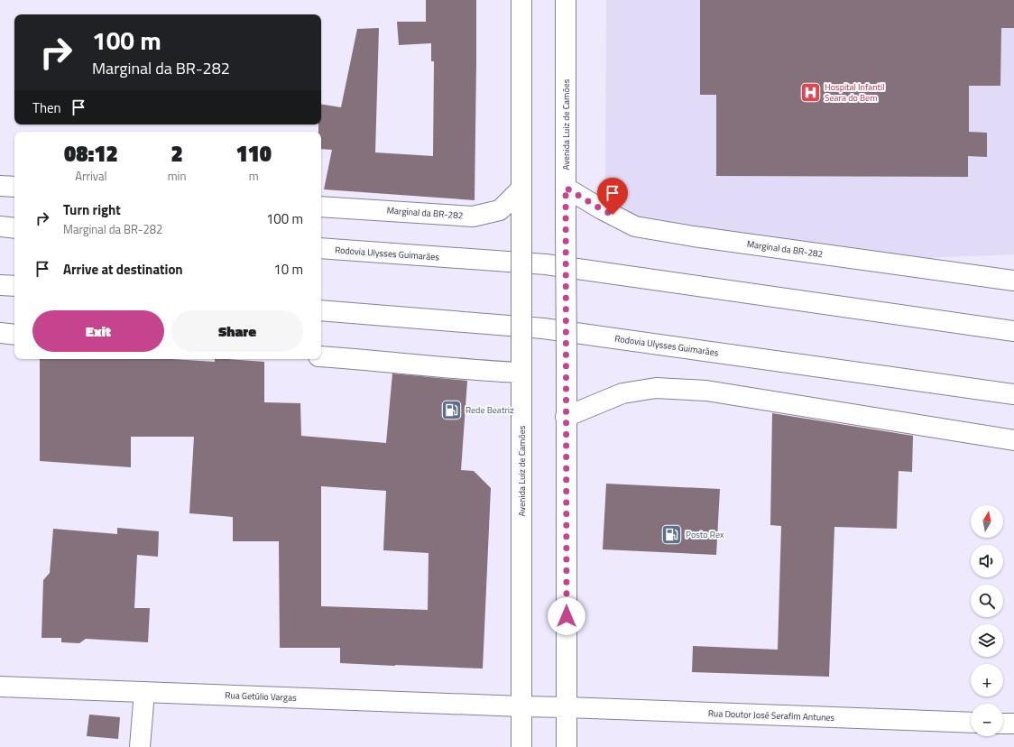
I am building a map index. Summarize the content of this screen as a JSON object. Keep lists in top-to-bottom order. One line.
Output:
{"streets":{"main road":["Avenida Luiz de Camões","Marginal da BR-282","Rodovia Ulysses Guimarães","Rua Getúlio Vargas","Rua Doutor José Serafim Antunes"]},"crossings":[["Avenida Luiz de Camões","Marginal da BR-282"],["Avenida Luiz de Camões","Rua Getúlio Vargas"],["Avenida Luiz de Camões","Rua Doutor José Serafim Antunes"],["Rua Getúlio Vargas","Rua Doutor José Serafim Antunes"]],"places":{"hospital":["Hospital Infantil Seara do Bem"],"fuel station":["Rede Beatriz","Posto Rex"]},"north":"top","page":{"turn":["100 m","Marginal da BR-282"],"then":"Then","eta":["08:12","Arrival","2","min","110","m"],"list":[{"name":"Turn right","note":"Marginal da BR-282","value":"100 m"},{"name":"Arrive at destination","value":"10 m"}],"buttons":["Exit","Share"],"map_buttons":["+","−"]}}
